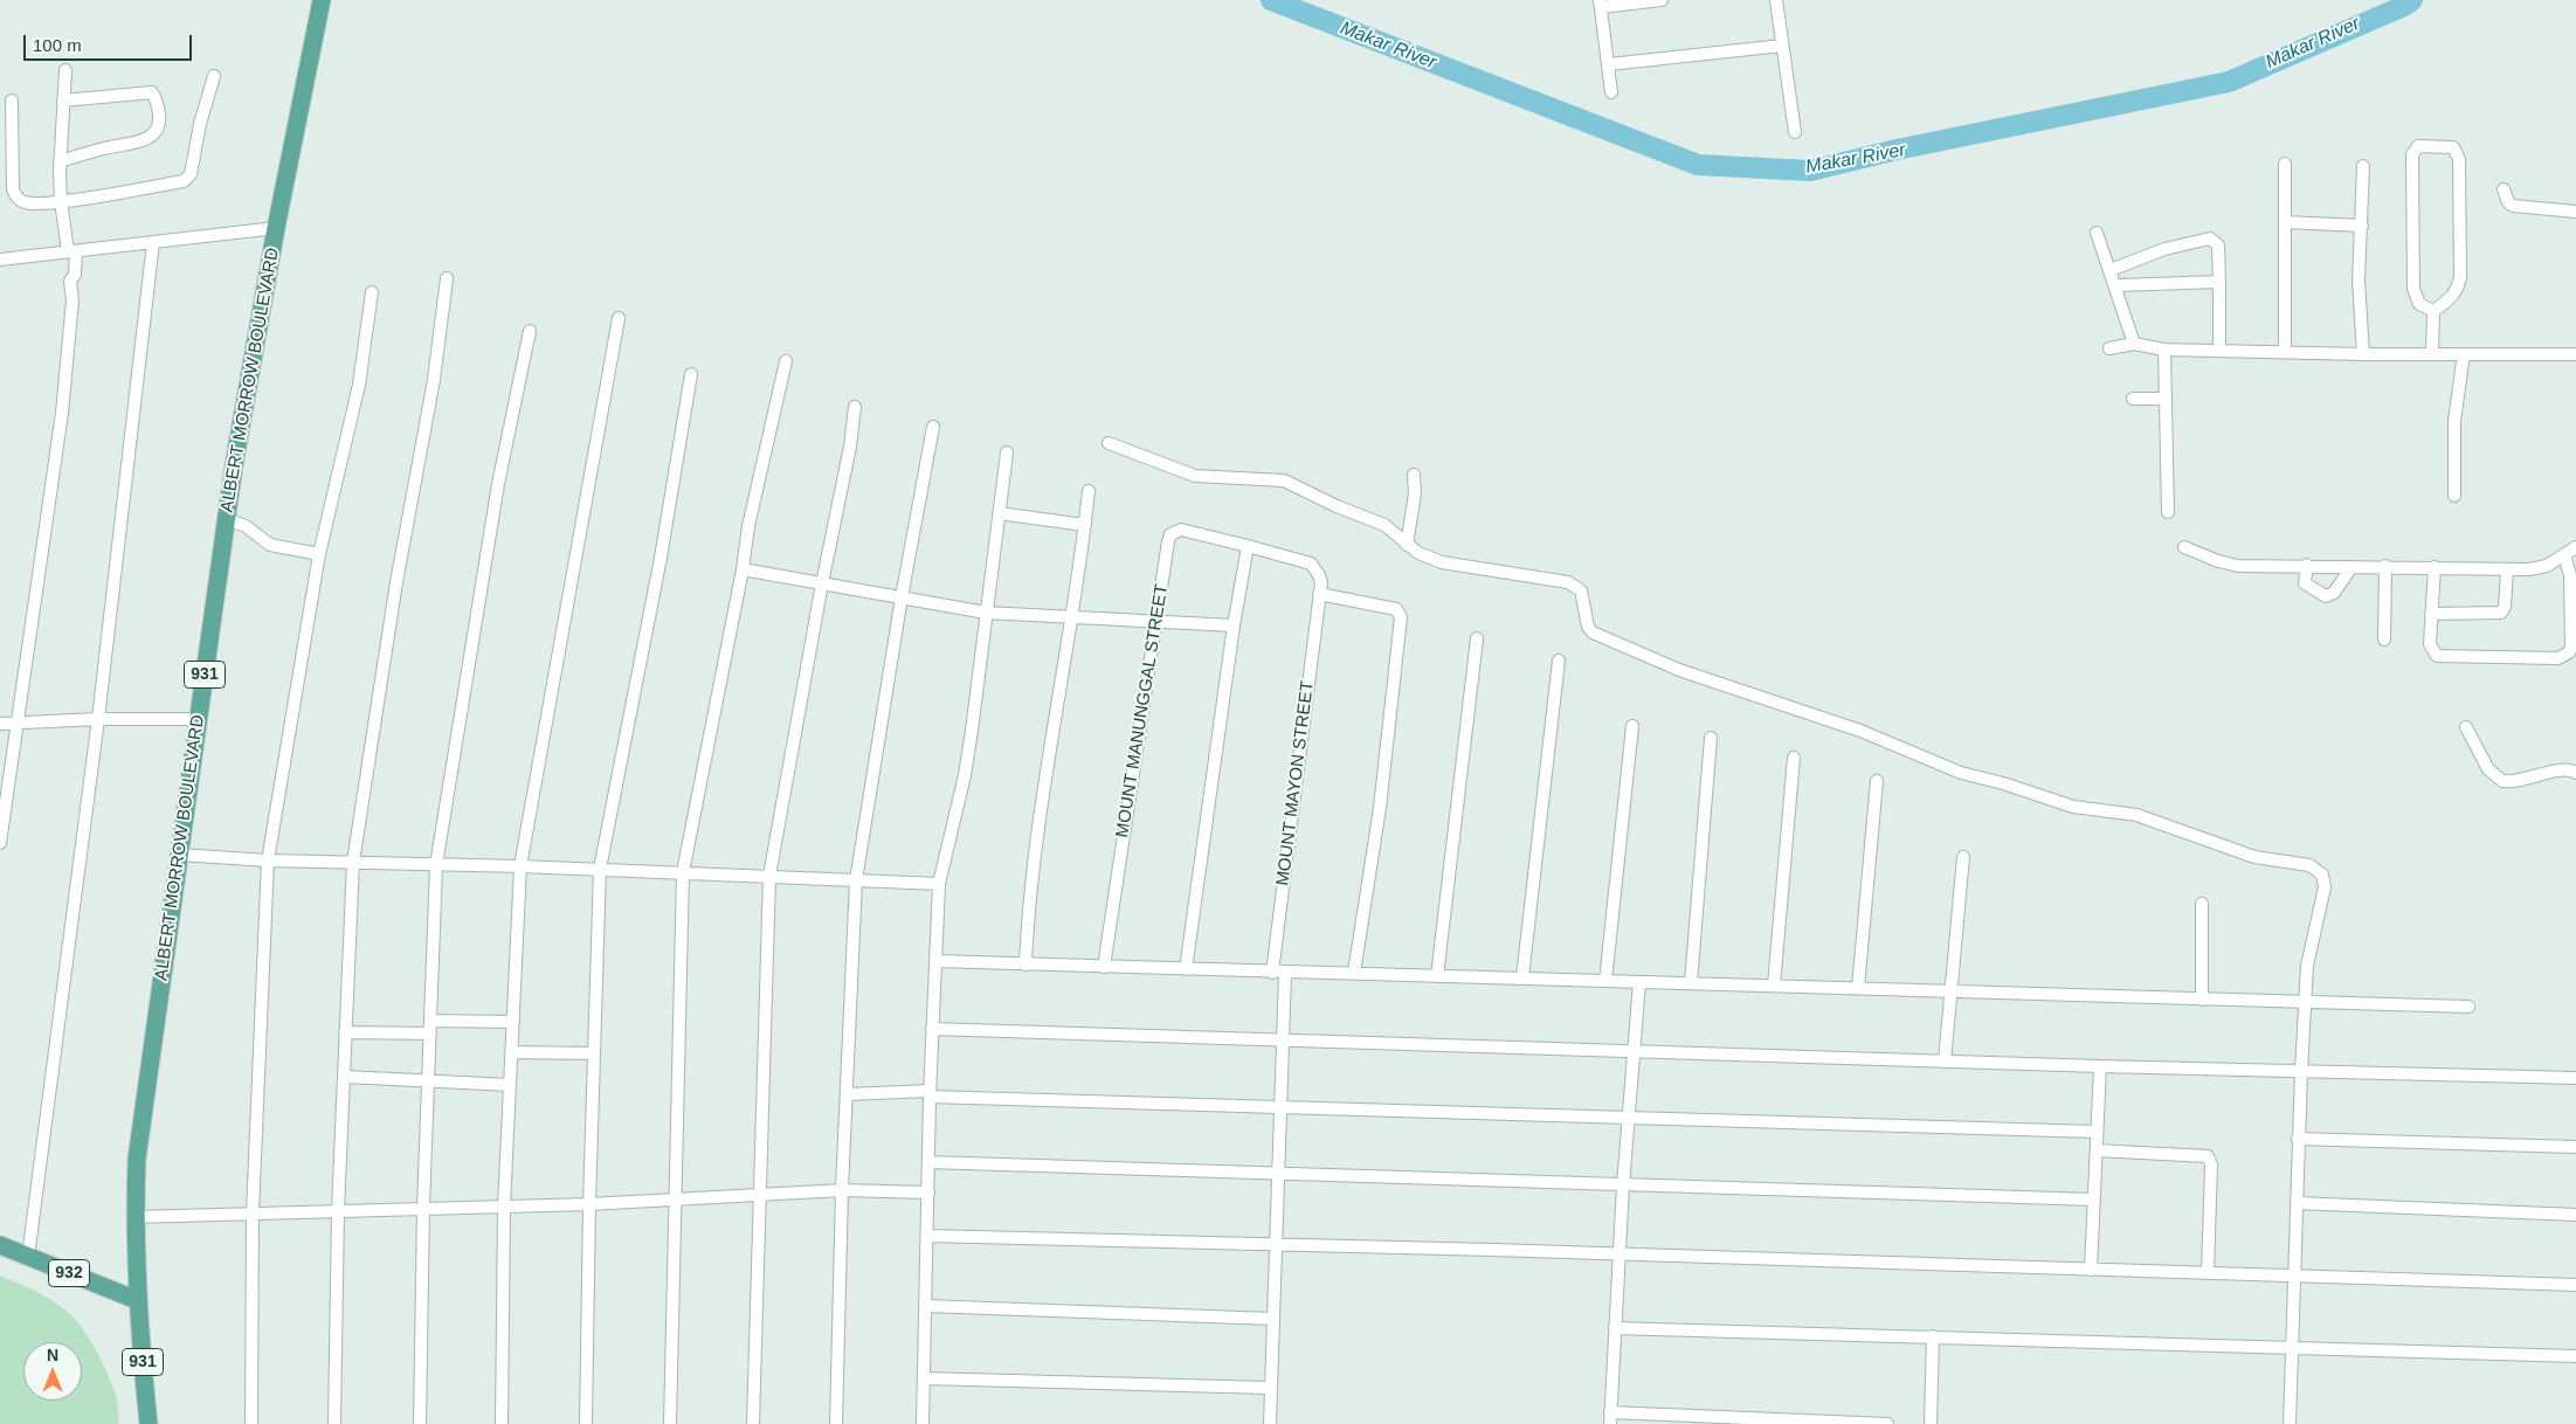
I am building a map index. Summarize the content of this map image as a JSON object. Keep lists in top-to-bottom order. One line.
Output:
{"streets":{"main road":["ALBERT MORROW BOULEVARD","931","932"],"street":["MOUNT MANUNGGAL STREET","MOUNT MAYON STREET"]},"crossings":[["ALBERT MORROW BOULEVARD","932"],["MOUNT MANUNGGAL STREET","MOUNT MAYON STREET"]],"water":["Makar River"],"scale_bar":"100 m","north":"top"}
